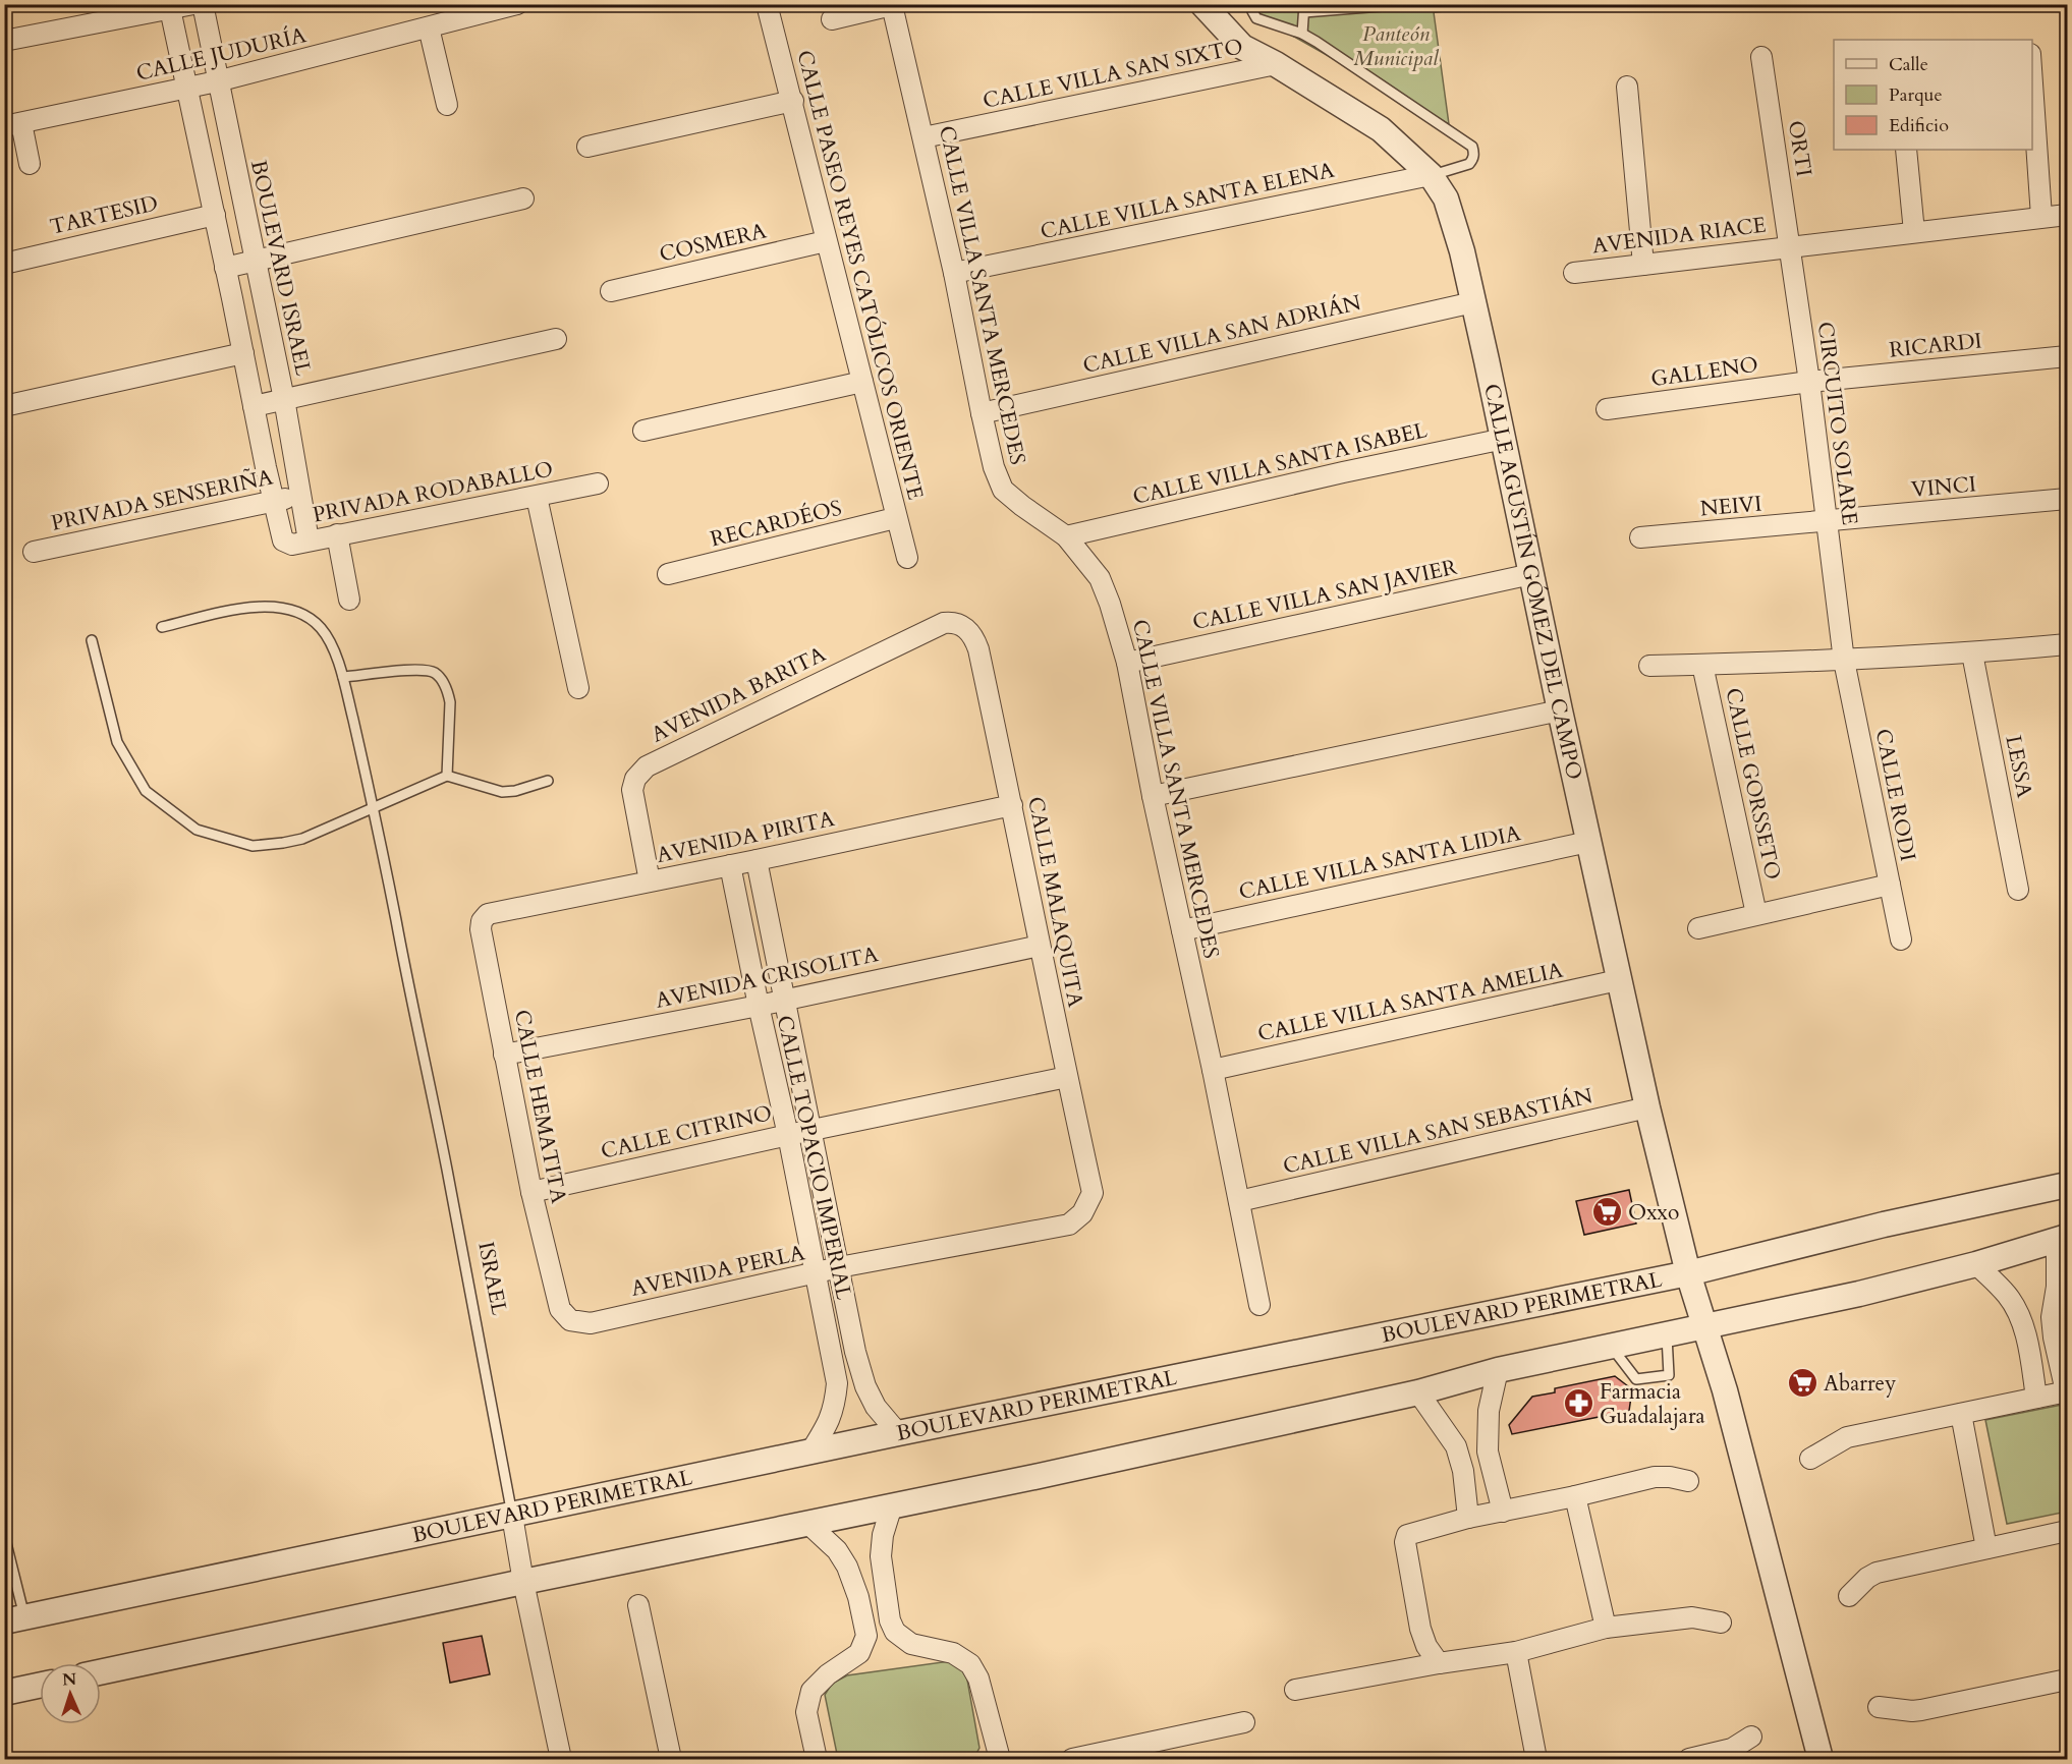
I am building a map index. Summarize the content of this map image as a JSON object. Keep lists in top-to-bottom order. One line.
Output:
{"streets":{"street":["CALLE JUDURÍA","CALLE VILLA SAN SIXTO","ORTI","CALLE VILLA SANTA ELENA","TARTESID","AVENIDA RIACE","COSMERA","BOULEVARD ISRAEL","CALLE PASEO REYES CATÓLICOS ORIENTE","CALLE VILLA SANTA MERCEDES","CALLE VILLA SAN ADRIÁN","RICARDI","GALLENO","CIRCUITO SOLARE","CALLE VILLA SANTA ISABEL","VINCI","PRIVADA RODABALLO","PRIVADA SENSERIÑA","NEIVI","RECARDÉOS","CALLE AGUSTÍN GÓMEZ DEL CAMPO","CALLE VILLA SAN JAVIER","AVENIDA BARITA","LESSA","CALLE GORSSETO","CALLE RODI","AVENIDA PIRITA","CALLE VILLA SANTA LIDIA","CALLE MALAQUITA","AVENIDA CRISOLITA","CALLE VILLA SANTA AMELIA","CALLE HEMATITA","CALLE VILLA SAN SEBASTIÁN","CALLE CITRINO","CALLE TOPACIO IMPERIAL","AVENIDA PERLA","ISRAEL","BOULEVARD PERIMETRAL"]},"crossings":[["CALLE JUDURÍA","BOULEVARD ISRAEL"],["CALLE VILLA SAN SIXTO","CALLE VILLA SANTA MERCEDES"],["CALLE VILLA SAN SIXTO","CALLE AGUSTÍN GÓMEZ DEL CAMPO"],["ORTI","AVENIDA RIACE"],["ORTI","CIRCUITO SOLARE"],["CALLE VILLA SANTA ELENA","CALLE VILLA SANTA MERCEDES"],["CALLE VILLA SANTA ELENA","CALLE AGUSTÍN GÓMEZ DEL CAMPO"],["AVENIDA RIACE","CIRCUITO SOLARE"],["COSMERA","CALLE PASEO REYES CATÓLICOS ORIENTE"],["BOULEVARD ISRAEL","PRIVADA RODABALLO"],["BOULEVARD ISRAEL","PRIVADA SENSERIÑA"],["CALLE PASEO REYES CATÓLICOS ORIENTE","RECARDÉOS"],["CALLE VILLA SANTA MERCEDES","CALLE VILLA SAN ADRIÁN"],["CALLE VILLA SANTA MERCEDES","CALLE VILLA SANTA ISABEL"],["CALLE VILLA SANTA MERCEDES","CALLE VILLA SAN JAVIER"],["CALLE VILLA SANTA MERCEDES","CALLE VILLA SANTA LIDIA"],["CALLE VILLA SANTA MERCEDES","CALLE VILLA SANTA AMELIA"],["CALLE VILLA SANTA MERCEDES","CALLE VILLA SAN SEBASTIÁN"],["CALLE VILLA SAN ADRIÁN","CALLE AGUSTÍN GÓMEZ DEL CAMPO"],["RICARDI","GALLENO"],["RICARDI","CIRCUITO SOLARE"],["GALLENO","CIRCUITO SOLARE"],["CIRCUITO SOLARE","VINCI"],["CIRCUITO SOLARE","NEIVI"],["CIRCUITO SOLARE","CALLE RODI"],["CALLE VILLA SANTA ISABEL","CALLE AGUSTÍN GÓMEZ DEL CAMPO"],["VINCI","NEIVI"],["PRIVADA RODABALLO","PRIVADA SENSERIÑA"],["CALLE AGUSTÍN GÓMEZ DEL CAMPO","CALLE VILLA SAN JAVIER"],["CALLE AGUSTÍN GÓMEZ DEL CAMPO","CALLE VILLA SANTA LIDIA"],["CALLE AGUSTÍN GÓMEZ DEL CAMPO","CALLE VILLA SANTA AMELIA"],["CALLE AGUSTÍN GÓMEZ DEL CAMPO","CALLE VILLA SAN SEBASTIÁN"],["CALLE AGUSTÍN GÓMEZ DEL CAMPO","BOULEVARD PERIMETRAL"],["AVENIDA BARITA","AVENIDA PIRITA"],["AVENIDA BARITA","CALLE MALAQUITA"],["AVENIDA PIRITA","CALLE MALAQUITA"],["AVENIDA PIRITA","CALLE HEMATITA"],["AVENIDA PIRITA","CALLE TOPACIO IMPERIAL"],["CALLE MALAQUITA","AVENIDA CRISOLITA"],["CALLE MALAQUITA","CALLE CITRINO"],["CALLE MALAQUITA","AVENIDA PERLA"],["AVENIDA CRISOLITA","CALLE HEMATITA"],["AVENIDA CRISOLITA","CALLE TOPACIO IMPERIAL"],["CALLE HEMATITA","CALLE CITRINO"],["CALLE HEMATITA","AVENIDA PERLA"],["CALLE CITRINO","CALLE TOPACIO IMPERIAL"],["CALLE TOPACIO IMPERIAL","AVENIDA PERLA"],["CALLE TOPACIO IMPERIAL","BOULEVARD PERIMETRAL"],["ISRAEL","BOULEVARD PERIMETRAL"]],"parks":["Panteón Municipal"],"places":{"supermarket":["Oxxo","Abarrey"],"pharmacy":["Farmacia Guadalajara"]},"legend":["Calle","Parque","Edificio"],"north":"top"}
